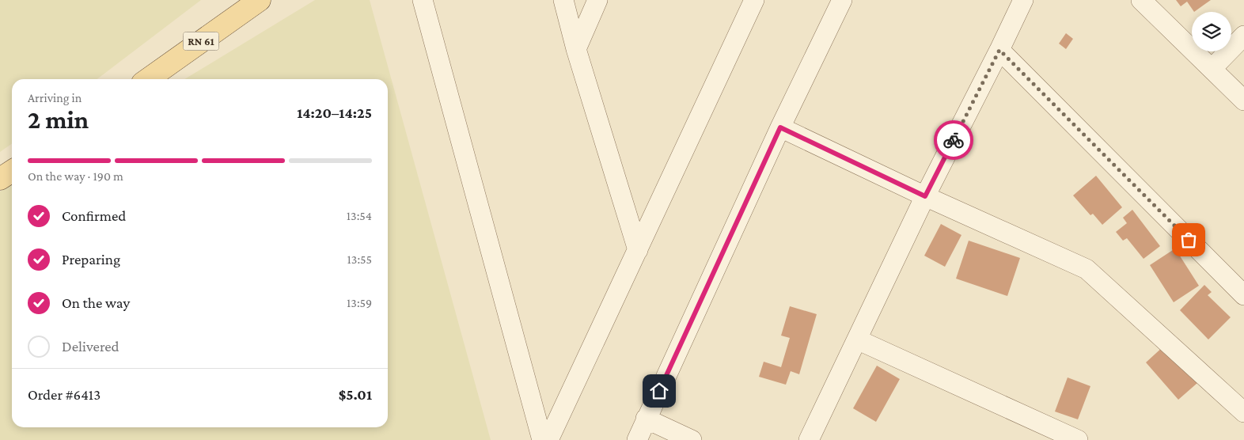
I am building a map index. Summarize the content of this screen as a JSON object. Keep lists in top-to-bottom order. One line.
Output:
{"streets":{"main road":["RN 61"]},"page":{"heading":["2 min","Arriving in","14:20–14:25"],"panel":["Order #6413","$5.01"],"bar":"On the way · 190 m","list":[["Confirmed","13:54"],["Preparing","13:55"],["On the way","13:59"],"Delivered"]}}
